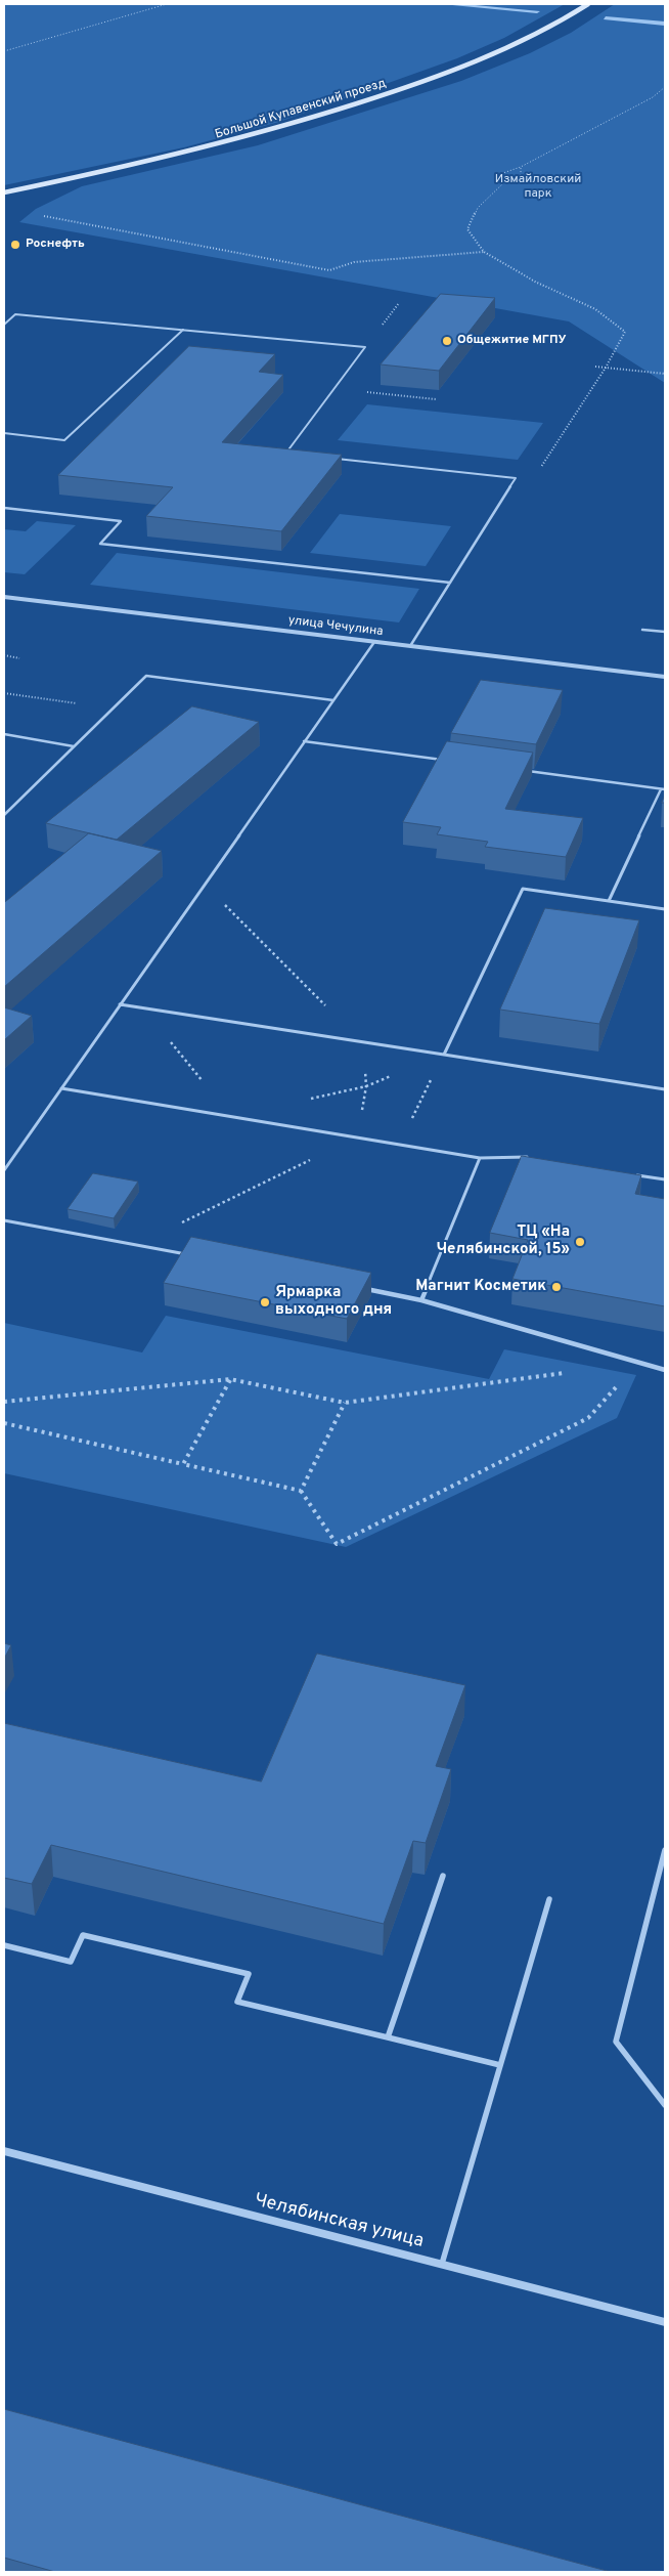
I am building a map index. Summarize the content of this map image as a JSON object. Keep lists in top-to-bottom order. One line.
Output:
{"streets":{"main road":["Большой Купавенский проезд"],"street":["улица Чечулина","Челябинская улица"]},"parks":["Измайловский парк"],"places":["Роснефть","Общежитие МГПУ","ТЦ «На Челябинской, 15»","Магнит Косметик","Ярмарка выходного дня"]}
